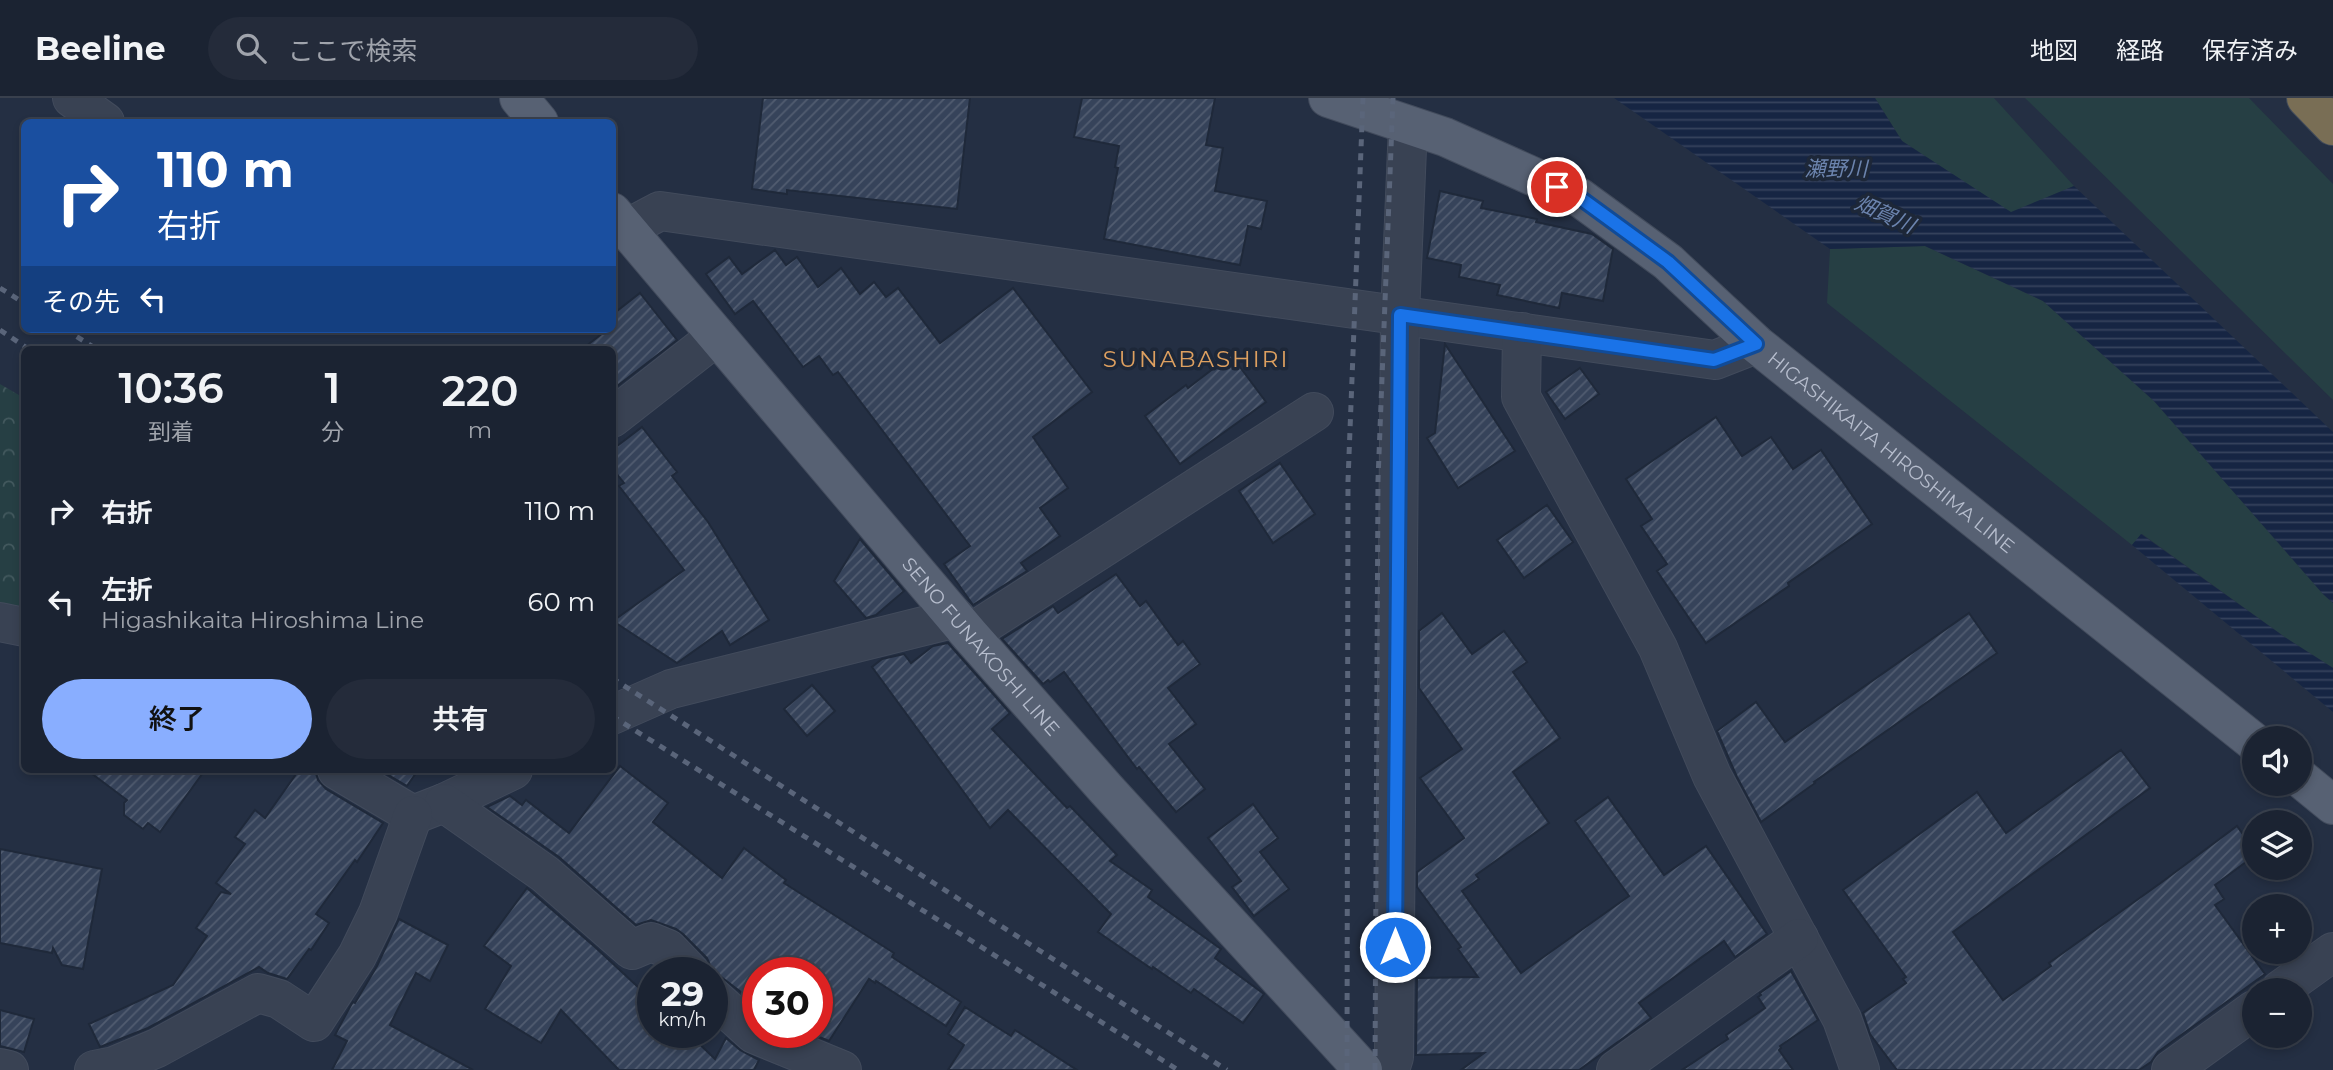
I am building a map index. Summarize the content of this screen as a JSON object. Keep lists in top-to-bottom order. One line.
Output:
{"streets":{"main road":["HIGASHIKAITA HIROSHIMA LINE","SENO FUNAKOSHI LINE"]},"districts":["SUNABASHIRI"],"water":["瀬野川","畑賀川"],"page":{"header":"Beeline","search":"ここで検索","nav":["地図","経路","保存済み"],"turn":["110 m","右折"],"then":"その先","eta":["10:36","到着","1","分","220","m"],"list":[{"name":"右折","value":"110 m"},{"name":"左折","note":"Higashikaita Hiroshima Line","value":"60 m"}],"buttons":["終了","共有"],"map_buttons":["+","−"],"speed":"29 km/h","limit":"30"}}
